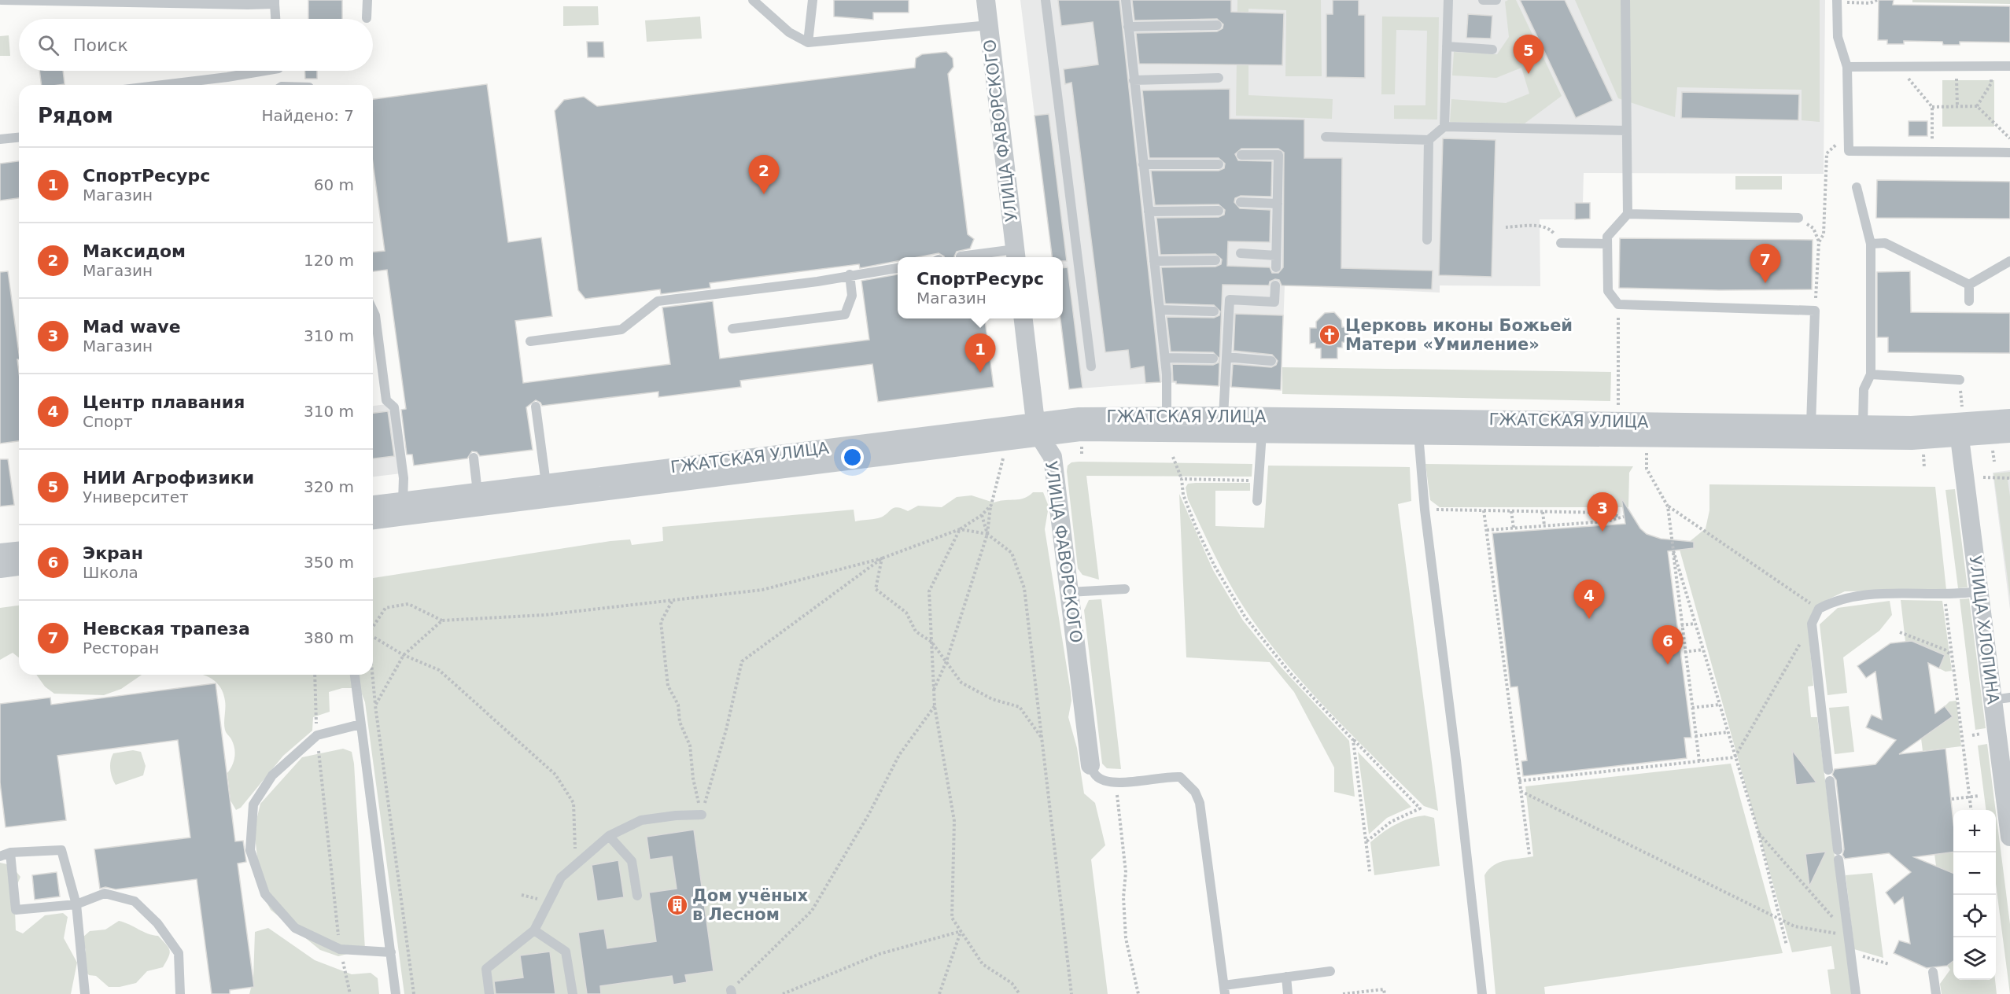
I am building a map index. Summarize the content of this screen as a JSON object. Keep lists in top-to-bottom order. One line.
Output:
{"streets":{"street":["УЛИЦА ФАВОРСКОГО","ГЖАТСКАЯ УЛИЦА","УЛИЦА ХЛОПИНА"]},"crossings":[["УЛИЦА ФАВОРСКОГО","ГЖАТСКАЯ УЛИЦА"],["ГЖАТСКАЯ УЛИЦА","УЛИЦА ХЛОПИНА"]],"places":{"church":["Церковь иконы Божьей Матери «Умиление»"],"building":["Дом учёных в Лесном"]},"page":{"search":"Поиск","pins":["5","2","7","1","3","4","6"],"heading":["Рядом","Найдено: 7"],"list":[{"mark":"1","name":"СпортРесурс","note":"Магазин","value":"60 m"},{"mark":"2","name":"Максидом","note":"Магазин","value":"120 m"},{"mark":"3","name":"Mad wave","note":"Магазин","value":"310 m"},{"mark":"4","name":"Центр плавания","note":"Спорт","value":"310 m"},{"mark":"5","name":"НИИ Агрофизики","note":"Университет","value":"320 m"},{"mark":"6","name":"Экран","note":"Школа","value":"350 m"},{"mark":"7","name":"Невская трапеза","note":"Ресторан","value":"380 m"}],"popup":["СпортРесурс","Магазин"],"map_buttons":["+","−"]}}
